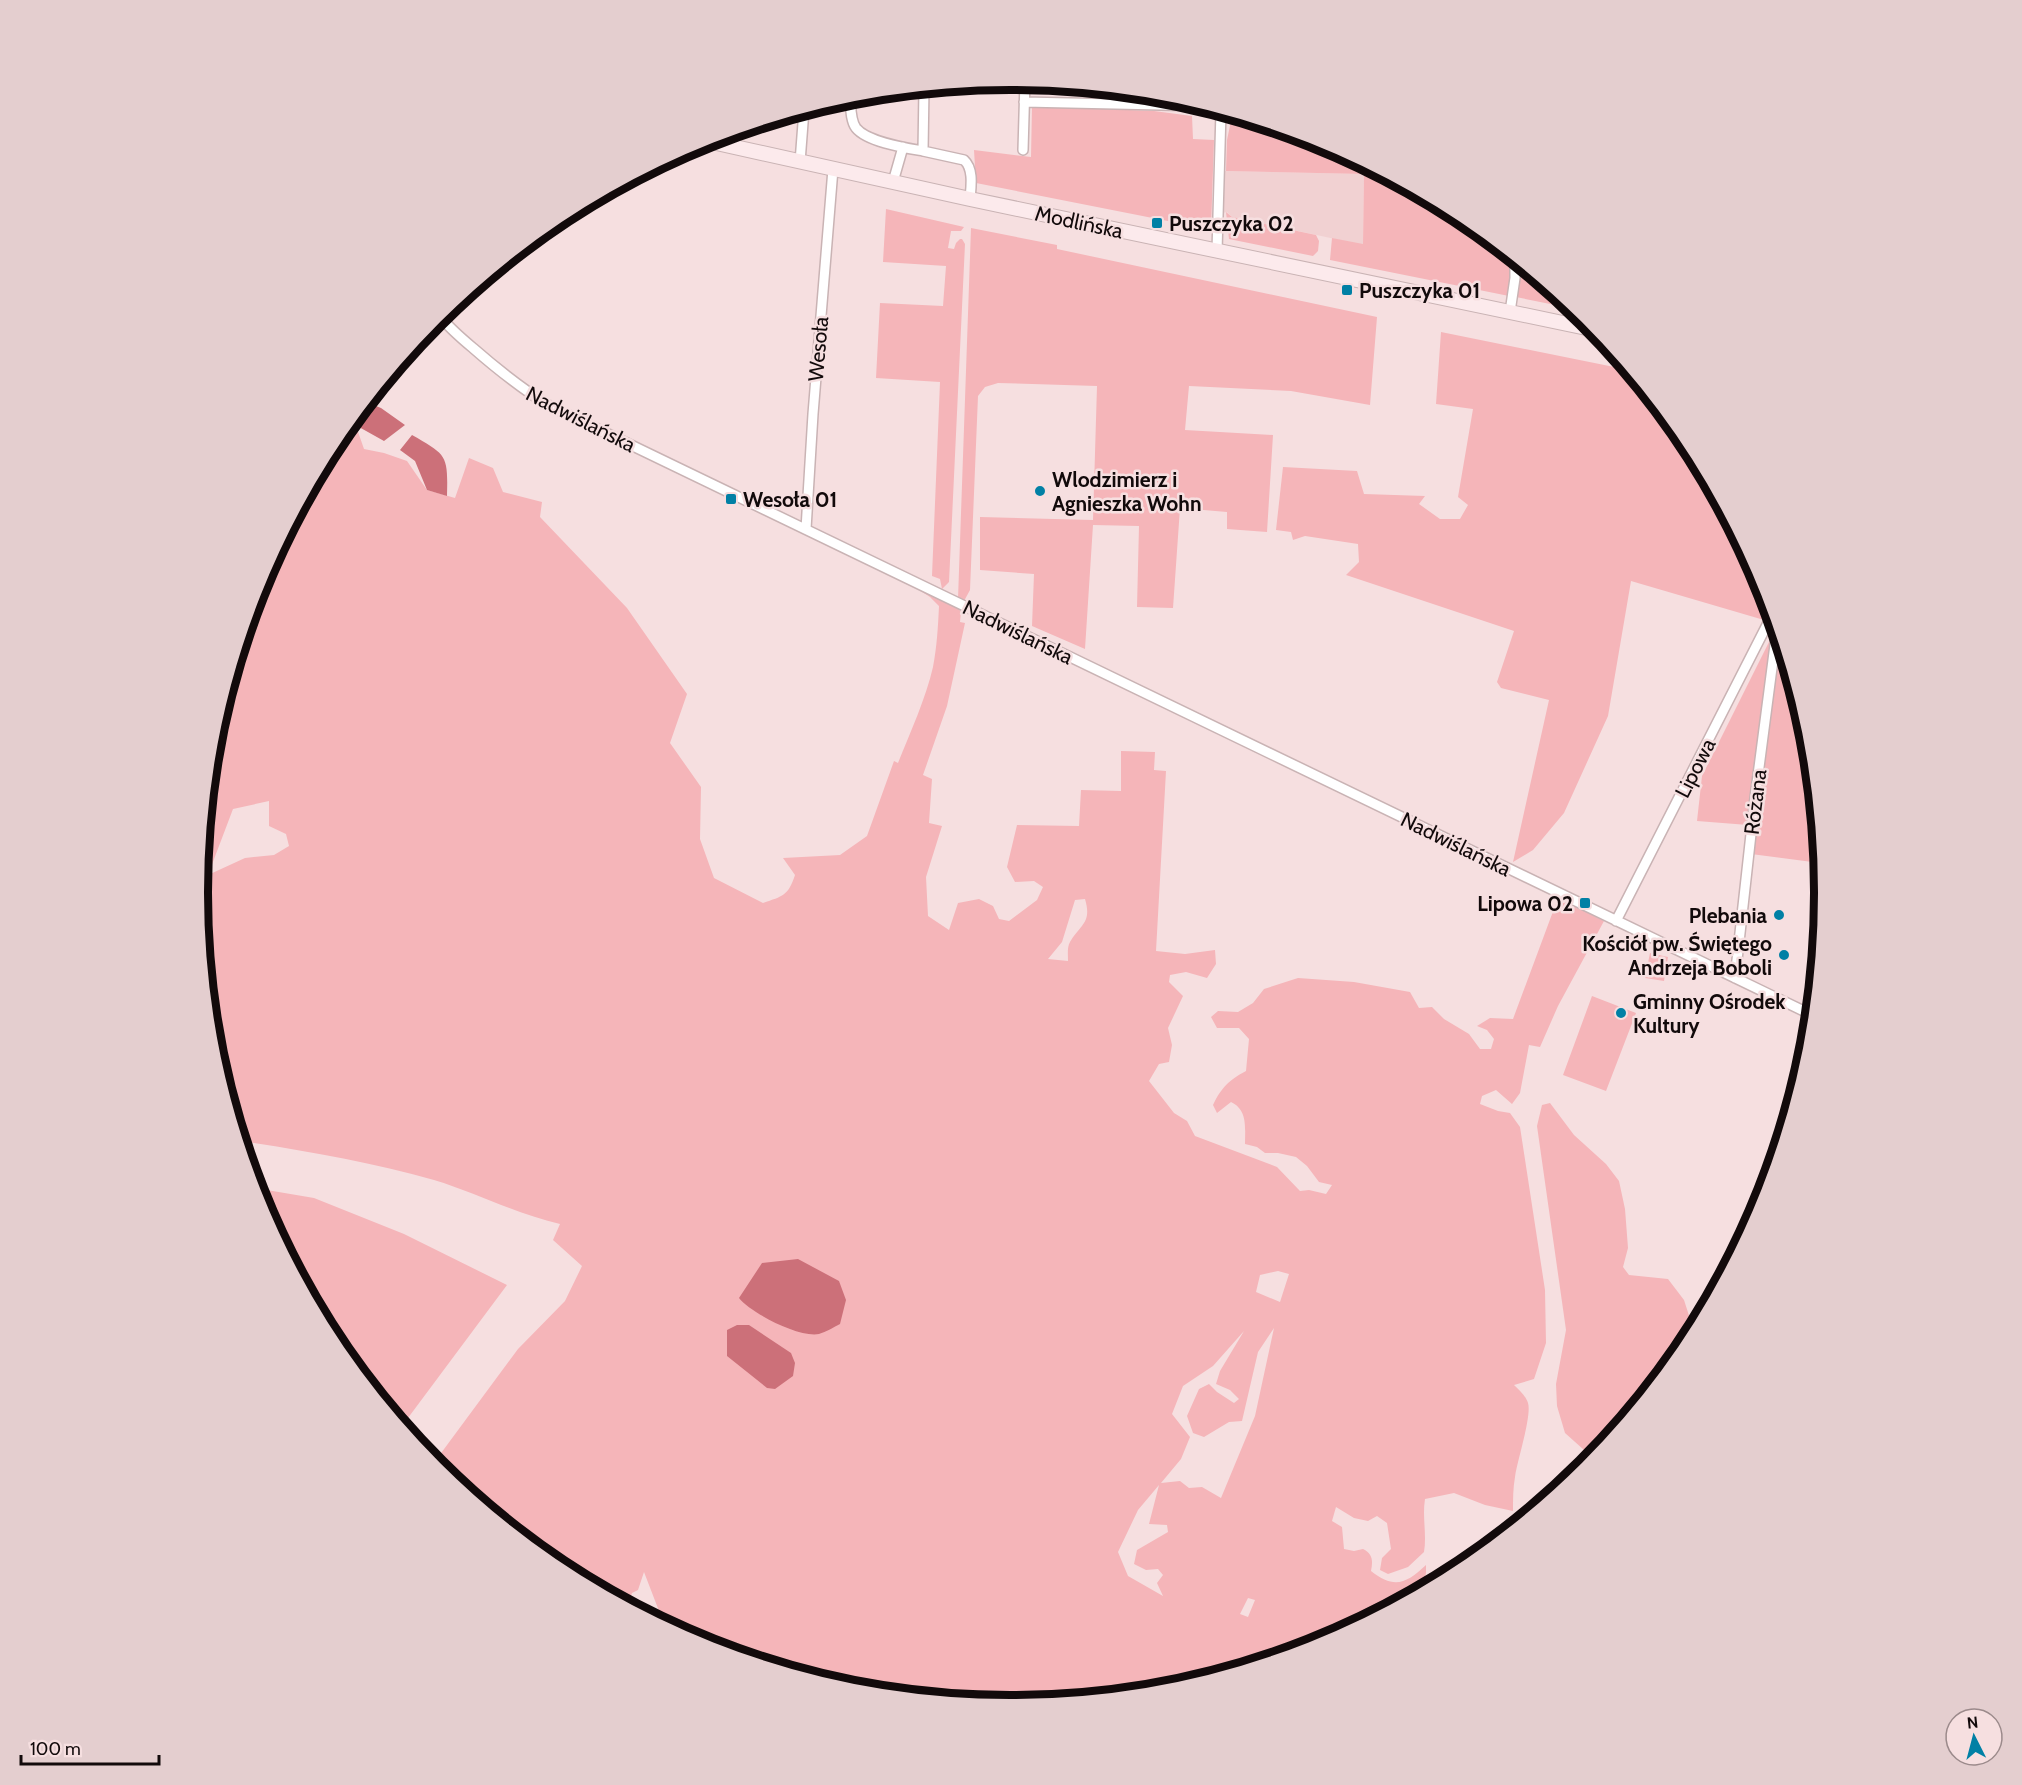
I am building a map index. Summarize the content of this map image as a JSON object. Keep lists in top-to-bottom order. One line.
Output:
{"streets":{"main road":["Modlińska"],"street":["Wesoła","Nadwiślańska","Lipowa","Różana"]},"crossings":[["Modlińska","Wesoła"],["Wesoła","Nadwiślańska"],["Nadwiślańska","Lipowa"],["Nadwiślańska","Różana"]],"places":{"transit":["Puszczyka 02","Puszczyka 01","Wesoła 01","Lipowa 02"],"other":["Wlodzimierz i Agnieszka Wohn","Plebania","Kościół pw. Świętego Andrzeja Boboli","Gminny Ośrodek Kultury"]},"scale_bar":"100 m","north":"top"}
